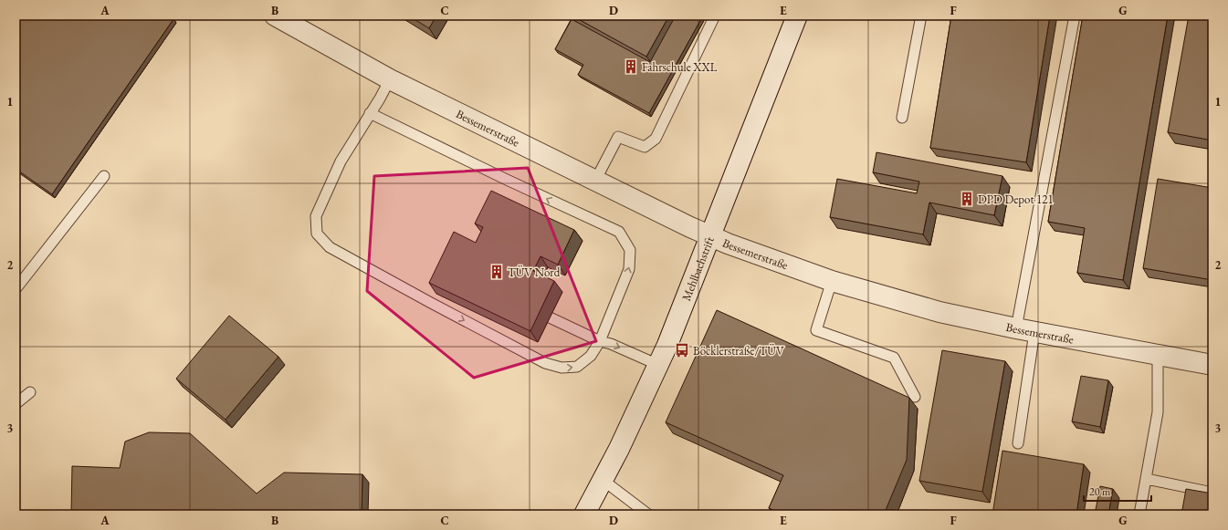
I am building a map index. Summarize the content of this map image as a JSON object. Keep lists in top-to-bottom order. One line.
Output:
{"streets":{"street":["Bessemerstraße","Mehlbachstrift"]},"crossings":[["Bessemerstraße","Mehlbachstrift"]],"places":{"building":["Fahrschule XXL","DPD Depot 121","TÜV Nord"],"bus stop":["Böcklerstraße/TÜV"]},"scale_bar":"20 m","grid":{"columns":["A","B","C","D","E","F","G"],"rows":["1","2","3"]}}
